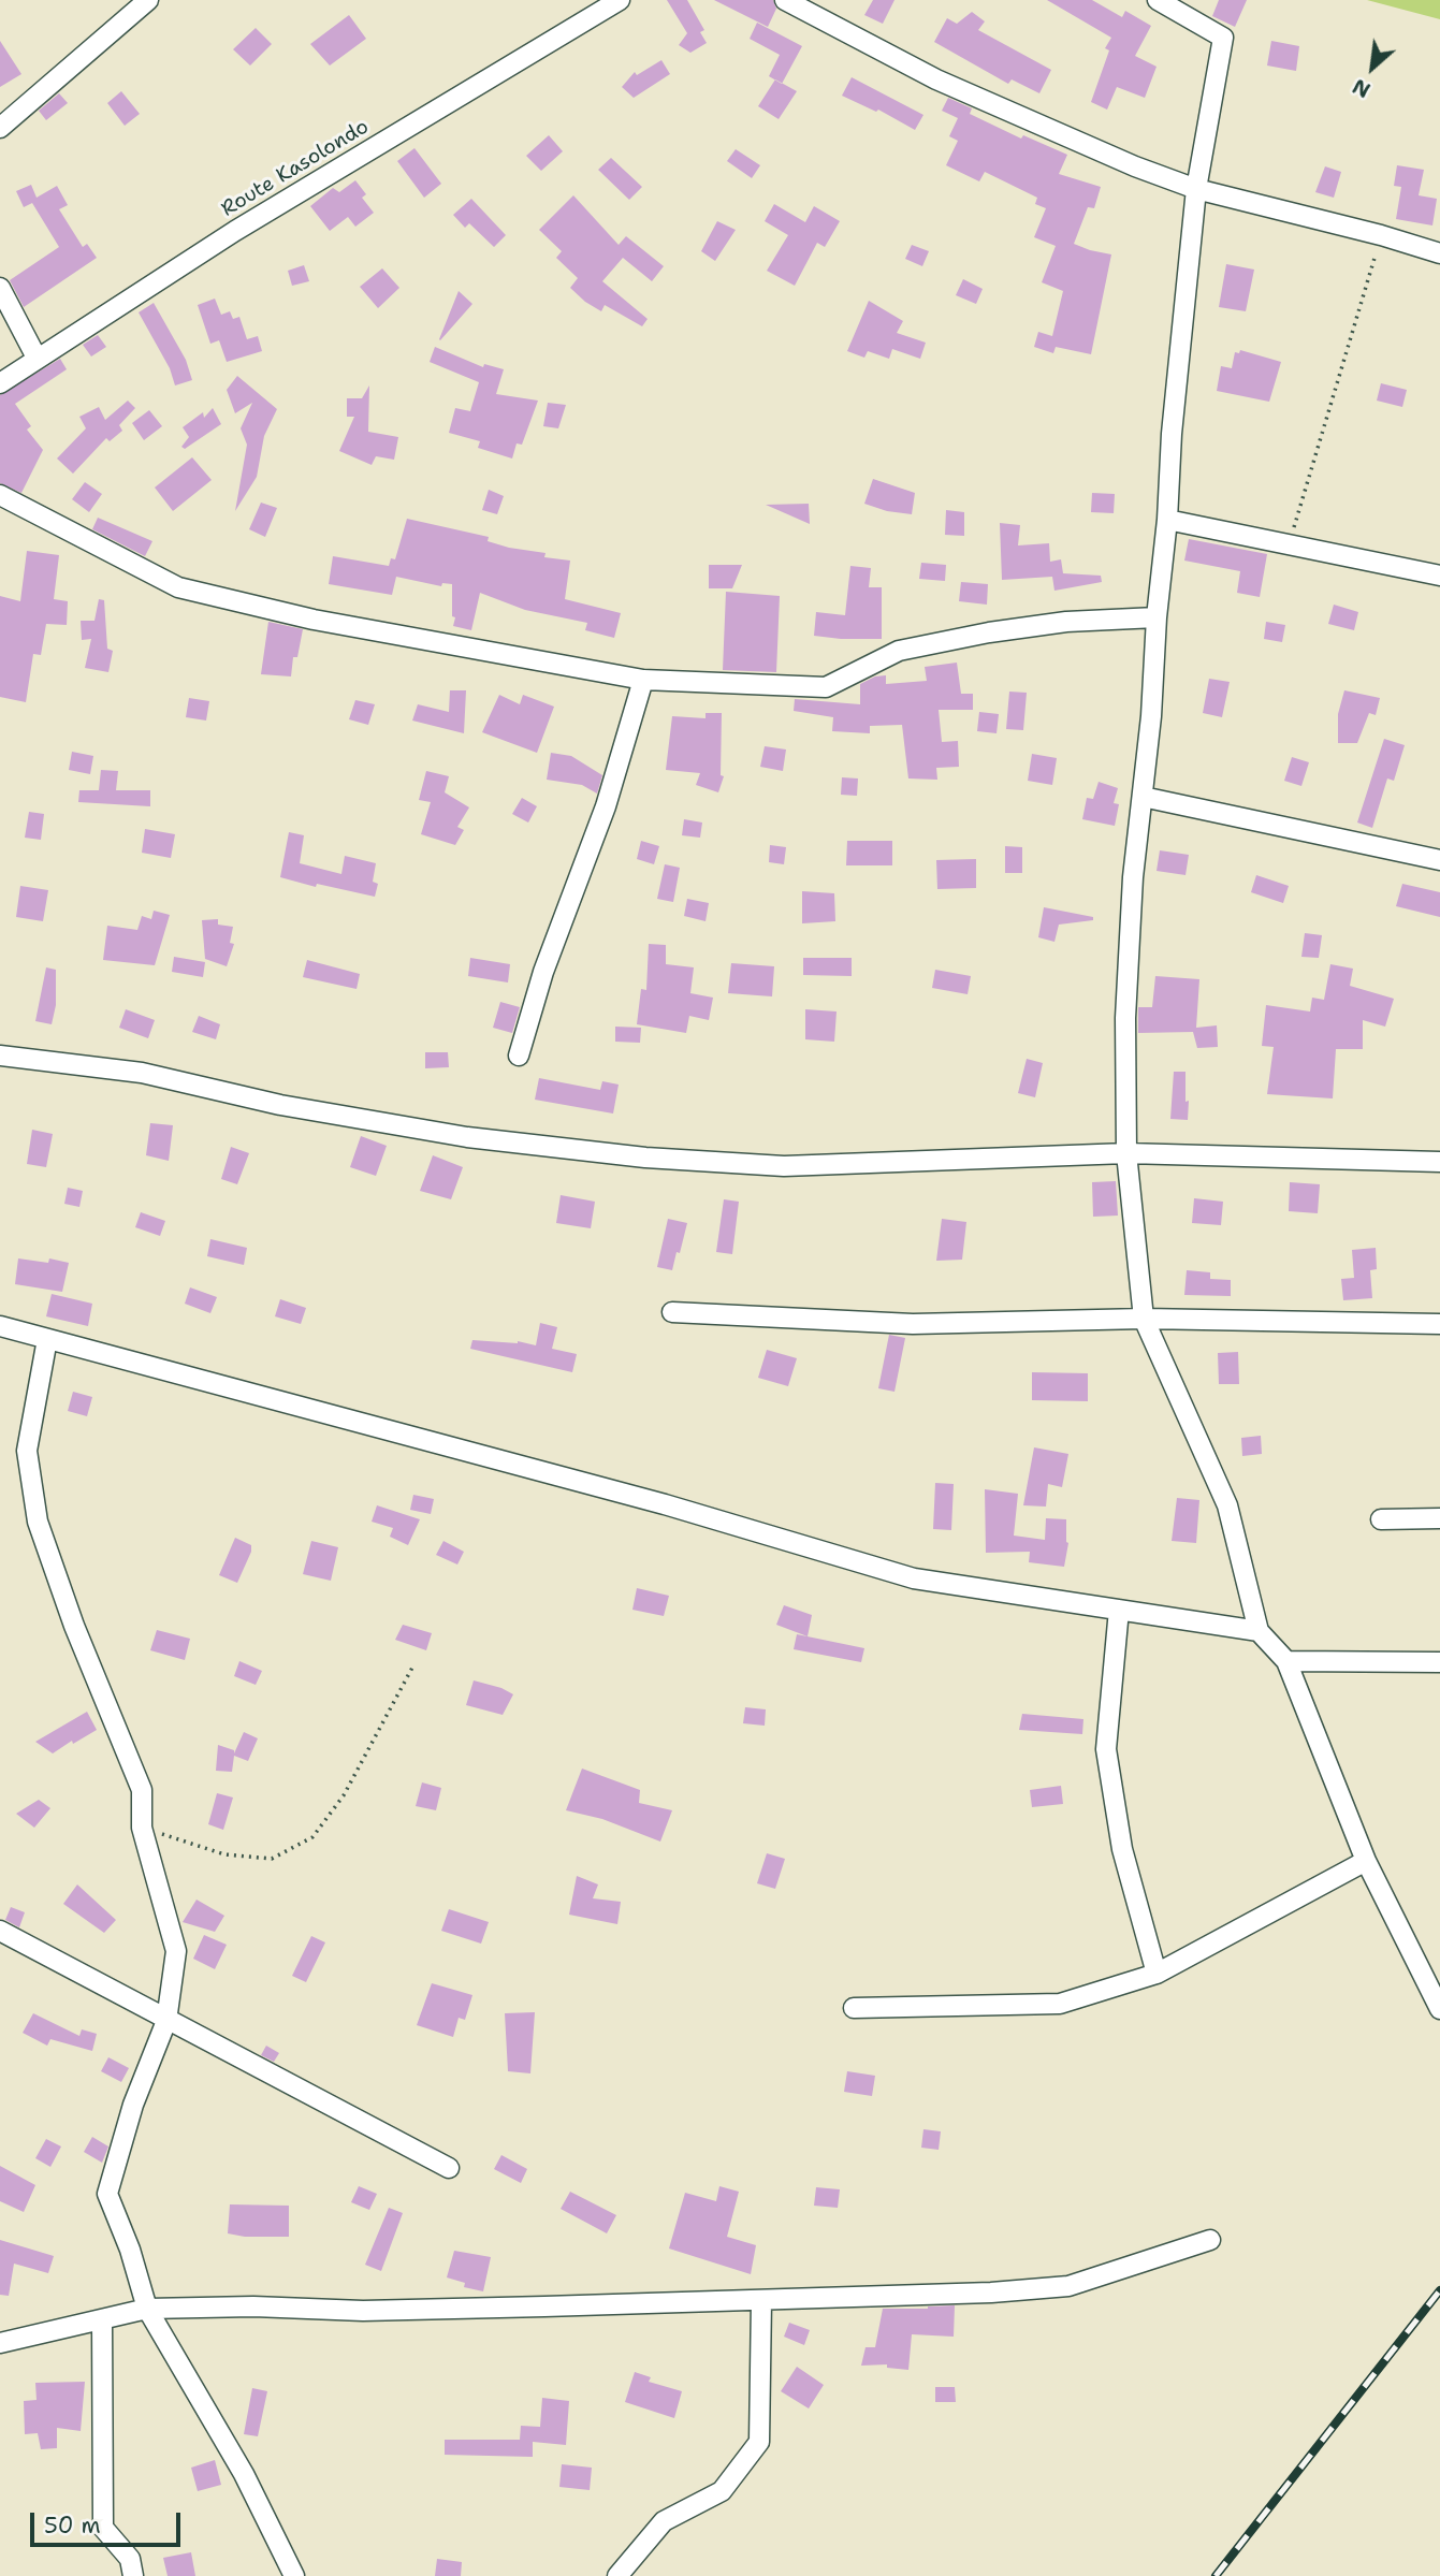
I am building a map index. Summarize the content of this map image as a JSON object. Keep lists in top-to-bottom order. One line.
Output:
{"streets":{"street":["Route Kasolondo"]},"scale_bar":"50 m","north":"bottom left"}
